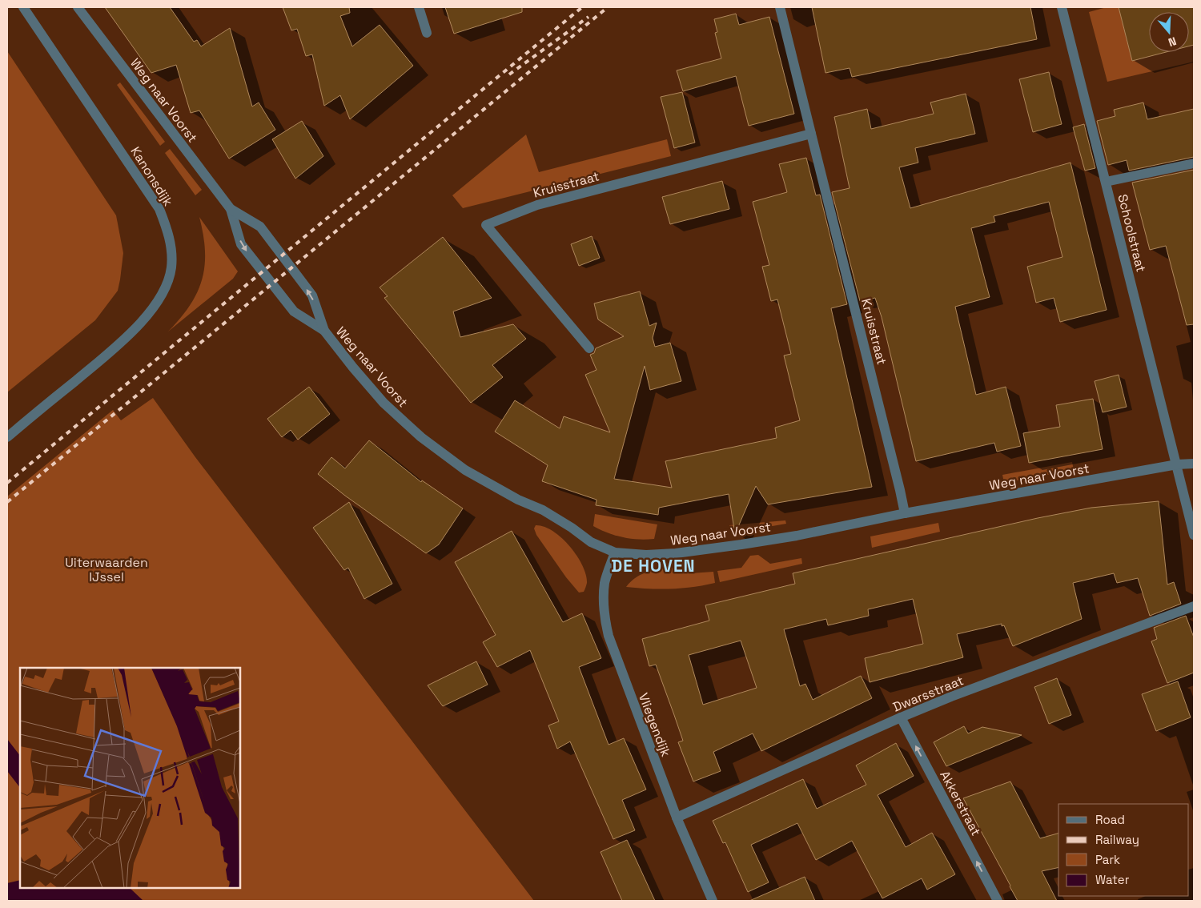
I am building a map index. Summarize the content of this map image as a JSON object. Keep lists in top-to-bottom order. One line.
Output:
{"streets":{"street":["Weg naar Voorst","Kanonsdijk","Kruisstraat","Schoolstraat","Dwarsstraat","Vliegendijk","Akkerstraat"]},"crossings":[["Weg naar Voorst","Kruisstraat"],["Weg naar Voorst","Schoolstraat"],["Weg naar Voorst","Vliegendijk"],["Dwarsstraat","Vliegendijk"],["Dwarsstraat","Akkerstraat"]],"one_way":["Akkerstraat"],"districts":["DE HOVEN"],"parks":["Uiterwaarden IJssel"],"legend":["Road","Railway","Park","Water"],"north":"bottom"}
